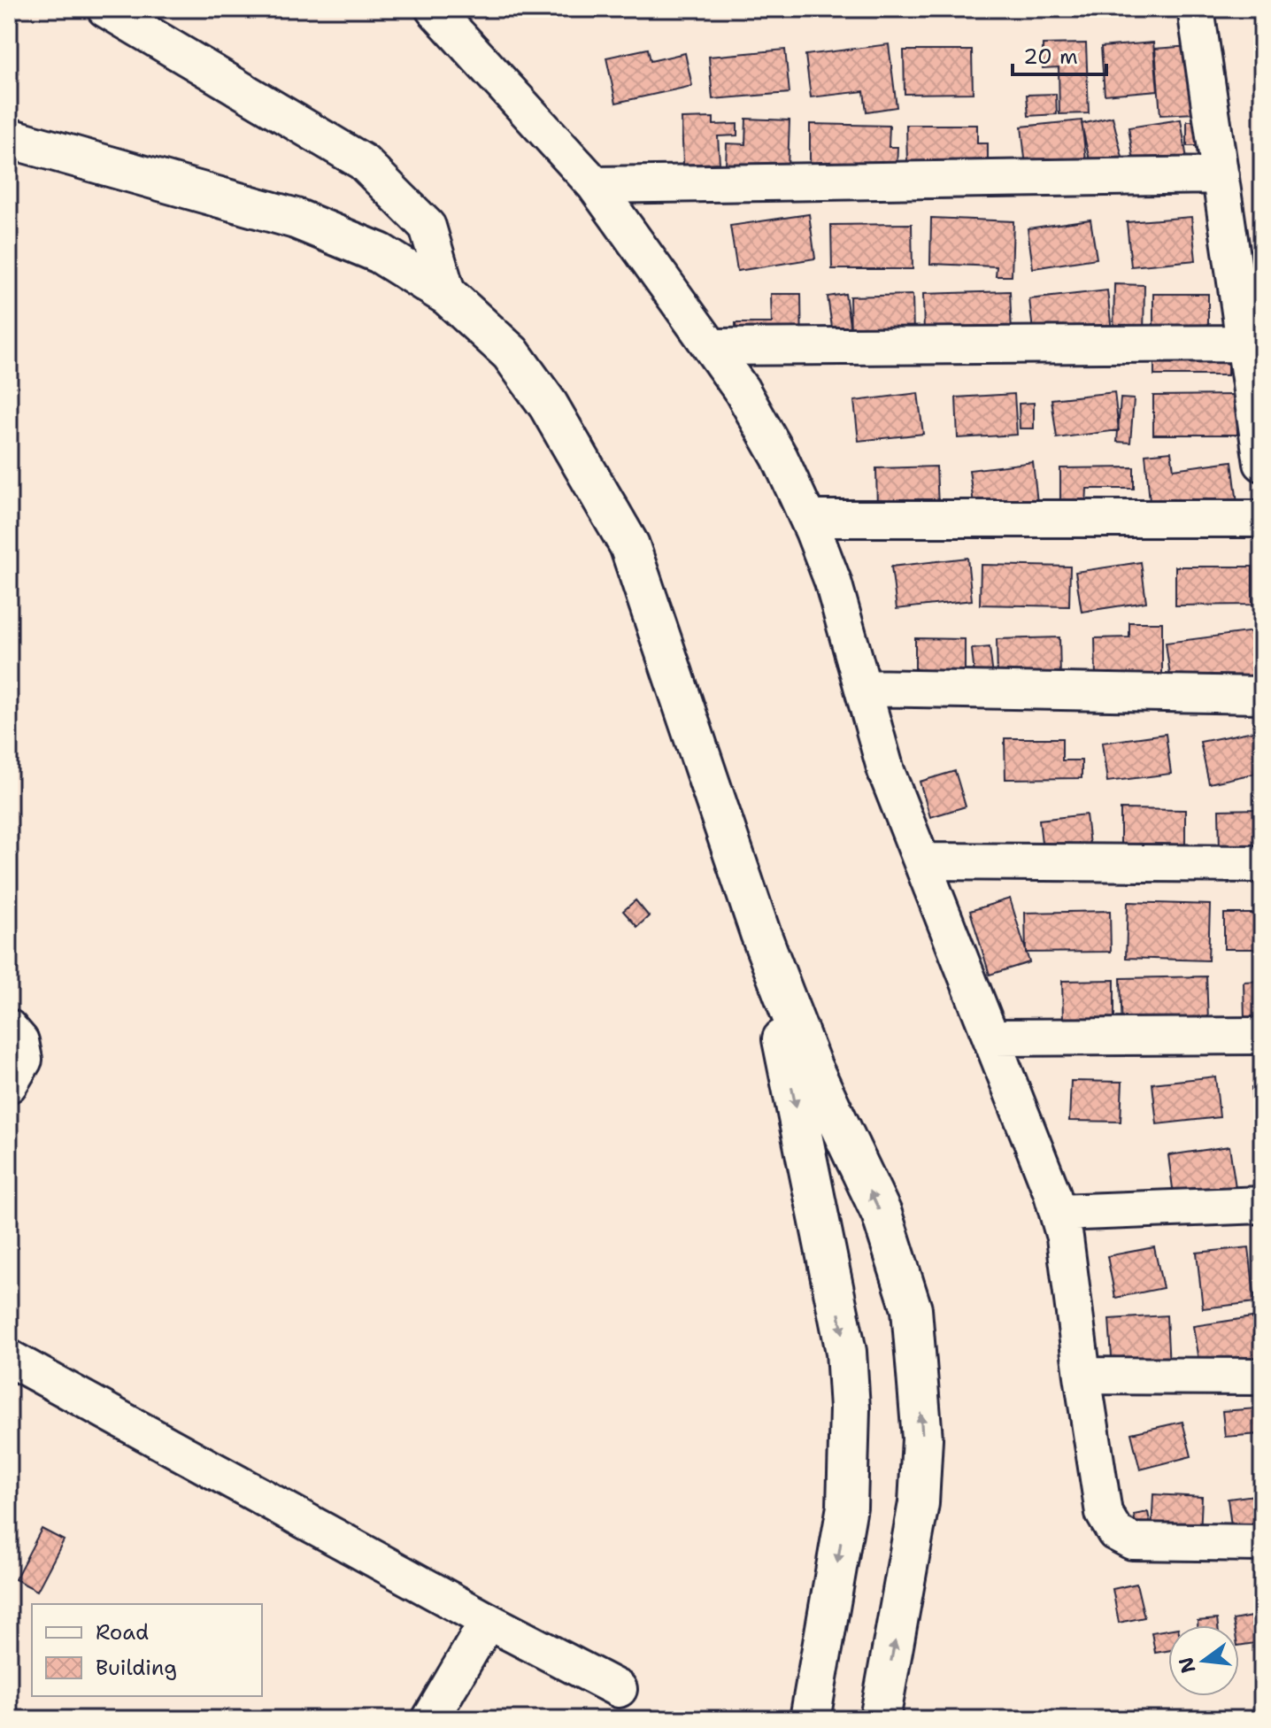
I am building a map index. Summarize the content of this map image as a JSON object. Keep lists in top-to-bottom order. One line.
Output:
{"legend":["Road","Building"],"scale_bar":"20 m","north":"left"}
